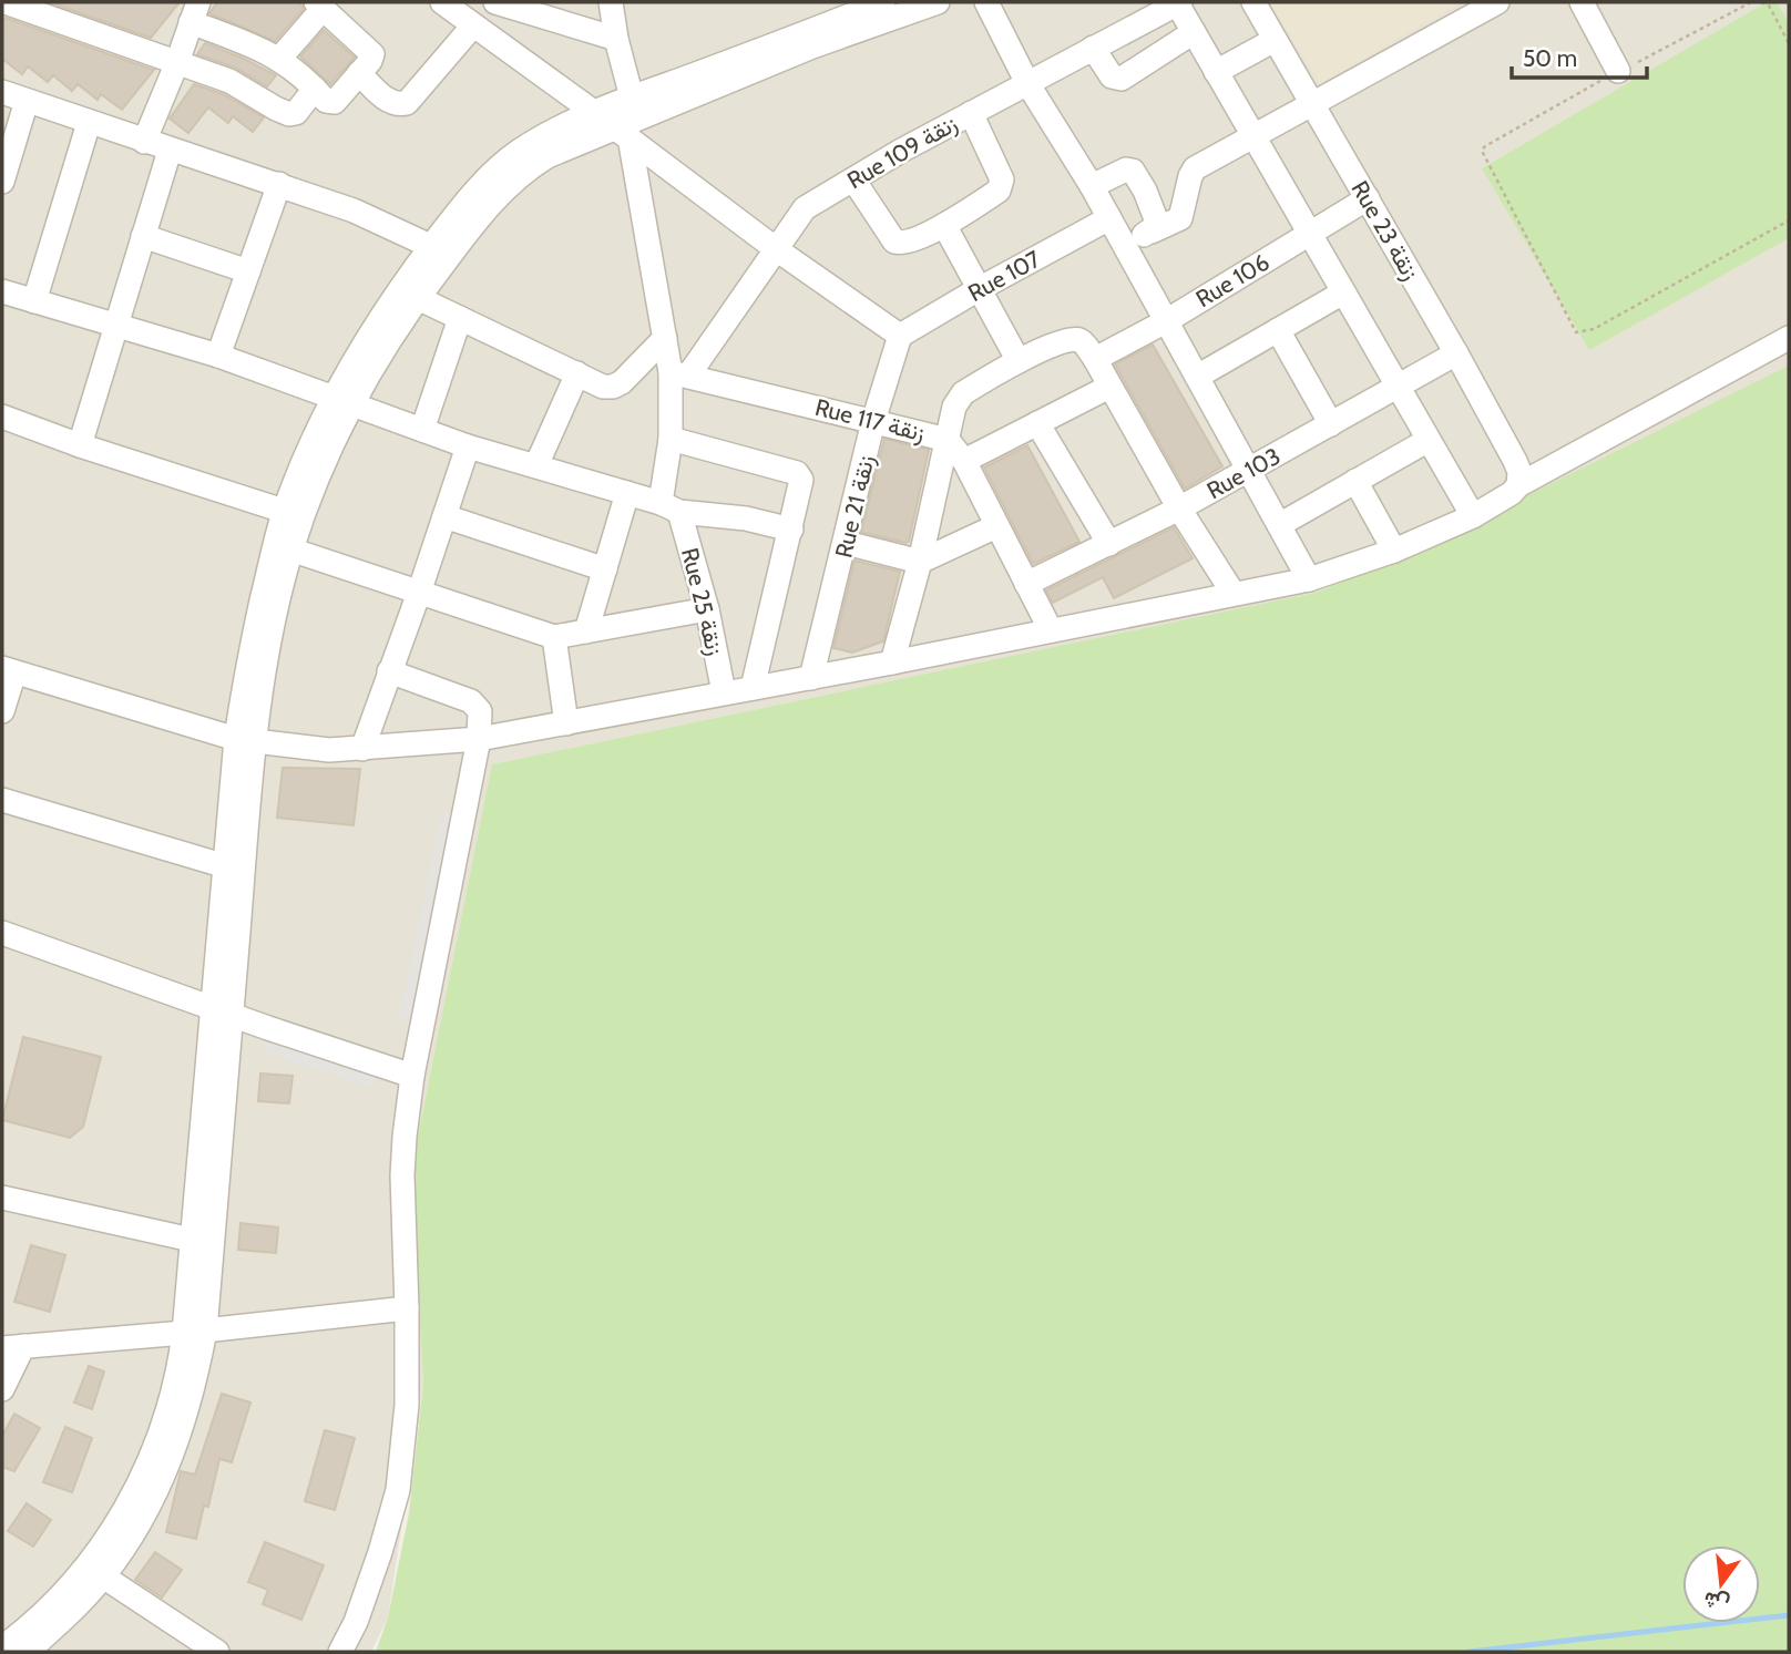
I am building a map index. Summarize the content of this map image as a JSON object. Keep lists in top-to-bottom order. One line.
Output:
{"streets":{"street":["Rue 109 زنقة","Rue 23 زنقة","Rue 107","Rue 106","Rue 117 زنقة","Rue 103","Rue 21 زنقة","Rue 25 زنقة"]},"crossings":[["Rue 109 زنقة","Rue 117 زنقة"],["Rue 23 زنقة","Rue 106"],["Rue 23 زنقة","Rue 103"],["Rue 107","Rue 21 زنقة"],["Rue 117 زنقة","Rue 103"],["Rue 117 زنقة","Rue 21 زنقة"]],"scale_bar":"50 m","north":"bottom"}
